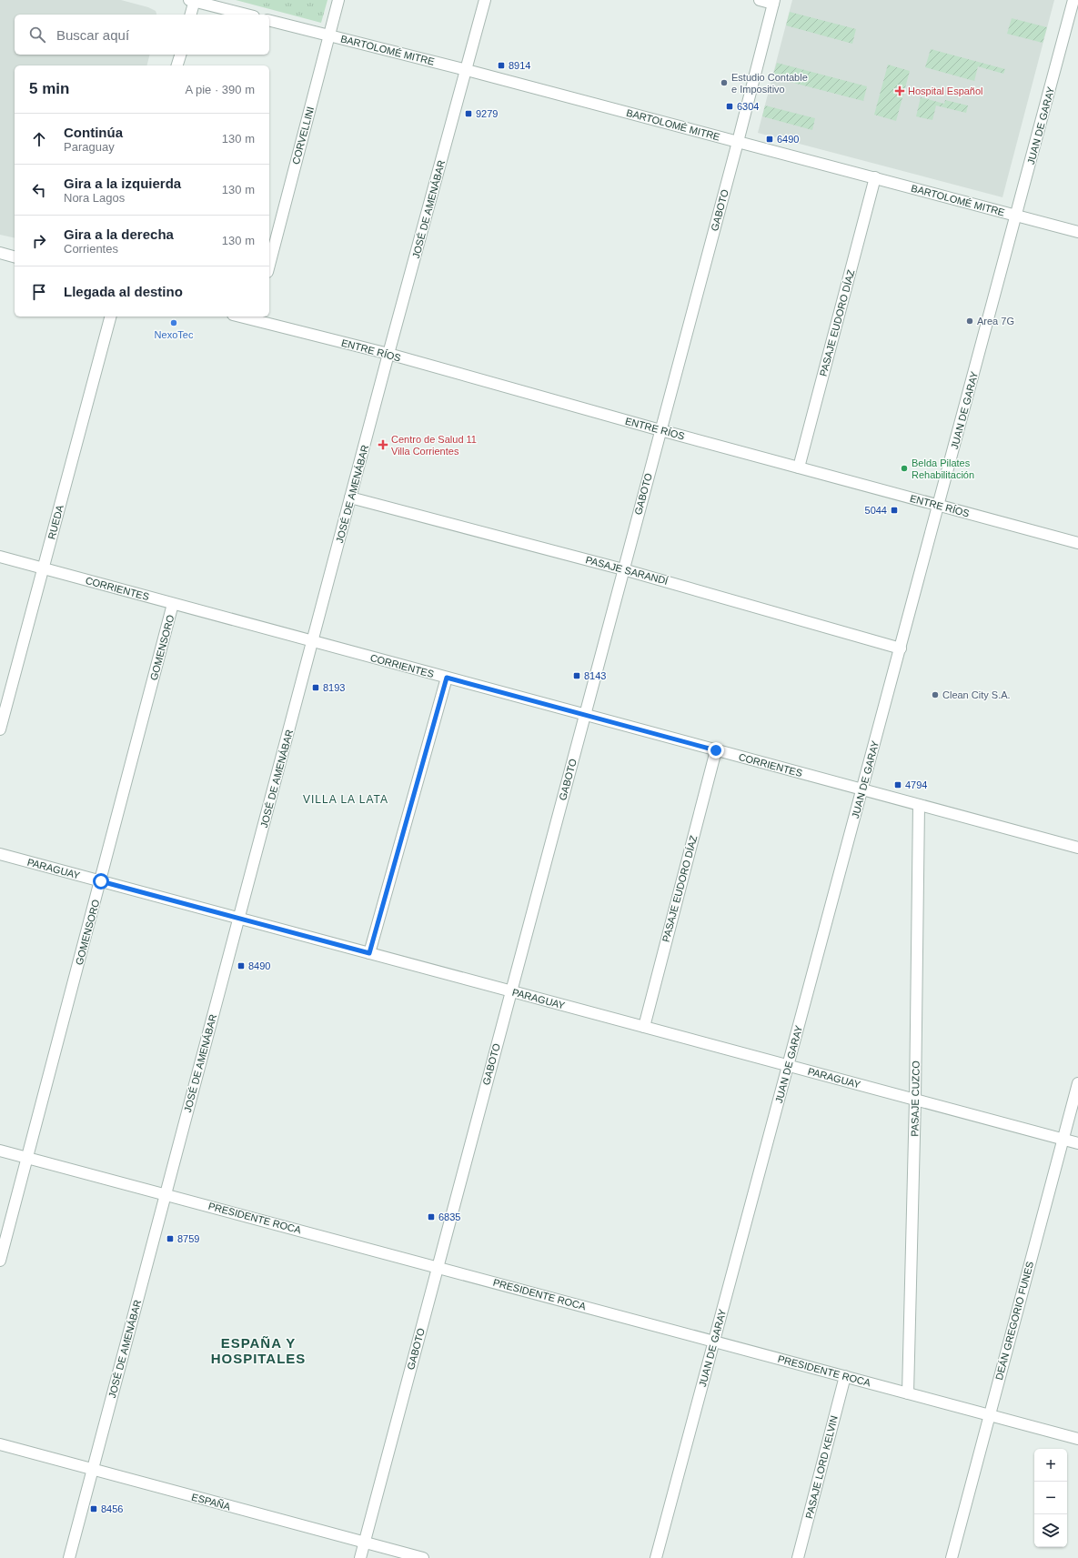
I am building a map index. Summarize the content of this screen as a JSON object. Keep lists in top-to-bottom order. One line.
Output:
{"streets":{"street":["BARTOLOMÉ MITRE","JUAN DE GARAY","CORVELLINI","JOSÉ DE AMENÁBAR","GABOTO","PASAJE EUDORO DÍAZ","ENTRE RÍOS","RUEDA","PASAJE SARANDÍ","CORRIENTES","GOMENSORO","PARAGUAY","PASAJE CUZCO","PRESIDENTE ROCA","DEÁN GREGORIO FUNES","PASAJE LORD KELVIN","ESPAÑA"]},"crossings":[["BARTOLOMÉ MITRE","JUAN DE GARAY"],["BARTOLOMÉ MITRE","CORVELLINI"],["BARTOLOMÉ MITRE","JOSÉ DE AMENÁBAR"],["BARTOLOMÉ MITRE","GABOTO"],["BARTOLOMÉ MITRE","PASAJE EUDORO DÍAZ"],["JUAN DE GARAY","ENTRE RÍOS"],["JUAN DE GARAY","PASAJE SARANDÍ"],["JUAN DE GARAY","CORRIENTES"],["JUAN DE GARAY","PARAGUAY"],["JUAN DE GARAY","PRESIDENTE ROCA"],["JOSÉ DE AMENÁBAR","ENTRE RÍOS"],["JOSÉ DE AMENÁBAR","PASAJE SARANDÍ"],["JOSÉ DE AMENÁBAR","CORRIENTES"],["JOSÉ DE AMENÁBAR","PARAGUAY"],["JOSÉ DE AMENÁBAR","PRESIDENTE ROCA"],["JOSÉ DE AMENÁBAR","ESPAÑA"],["GABOTO","ENTRE RÍOS"],["GABOTO","PASAJE SARANDÍ"],["GABOTO","CORRIENTES"],["GABOTO","PARAGUAY"],["GABOTO","PRESIDENTE ROCA"],["GABOTO","ESPAÑA"],["PASAJE EUDORO DÍAZ","ENTRE RÍOS"],["PASAJE EUDORO DÍAZ","CORRIENTES"],["PASAJE EUDORO DÍAZ","PARAGUAY"],["RUEDA","CORRIENTES"],["CORRIENTES","GOMENSORO"],["CORRIENTES","PASAJE CUZCO"],["GOMENSORO","PARAGUAY"],["GOMENSORO","PRESIDENTE ROCA"],["PARAGUAY","PASAJE CUZCO"],["PARAGUAY","DEÁN GREGORIO FUNES"],["PASAJE CUZCO","PRESIDENTE ROCA"],["PRESIDENTE ROCA","DEÁN GREGORIO FUNES"],["PRESIDENTE ROCA","PASAJE LORD KELVIN"]],"districts":["VILLA LA LATA","ESPAÑA Y HOSPITALES"],"places":{"transit":["8914","6304","9279","6490","5044","8143","8193","4794","8490","6835","8759","8456"],"other":["Estudio Contable e Impositivo","Area 7G","NexoTec","Belda Pilates Rehabilitación","Clean City S.A."],"health":["Hospital Español","Centro de Salud 11 Villa Corrientes"]},"page":{"search":"Buscar aquí","heading":["5 min","A pie · 390 m"],"list":[["Continúa","Paraguay","130 m"],["Gira a la izquierda","Nora Lagos","130 m"],["Gira a la derecha","Corrientes","130 m"],"Llegada al destino"],"map_buttons":["+","−"]}}
